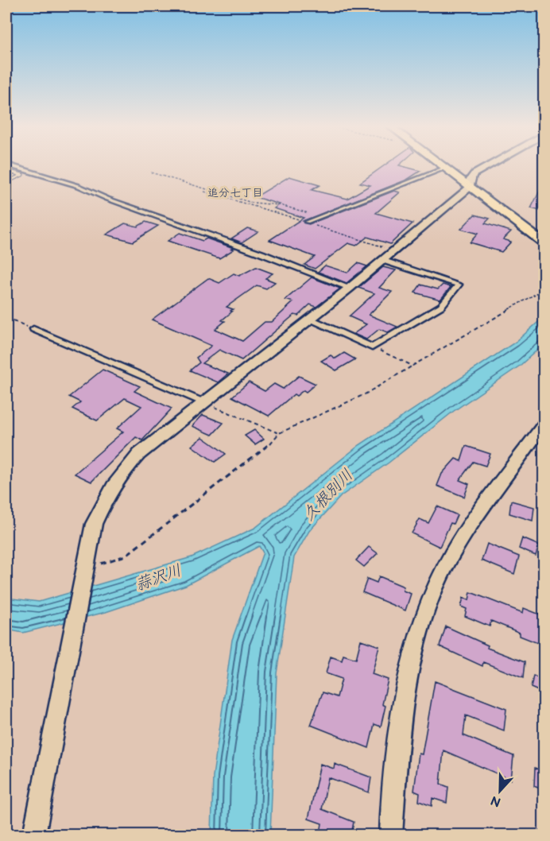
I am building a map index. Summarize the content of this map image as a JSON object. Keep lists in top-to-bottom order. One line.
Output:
{"districts":["追分七丁目"],"water":["久根別川","蒜沢川"],"north":"bottom"}
